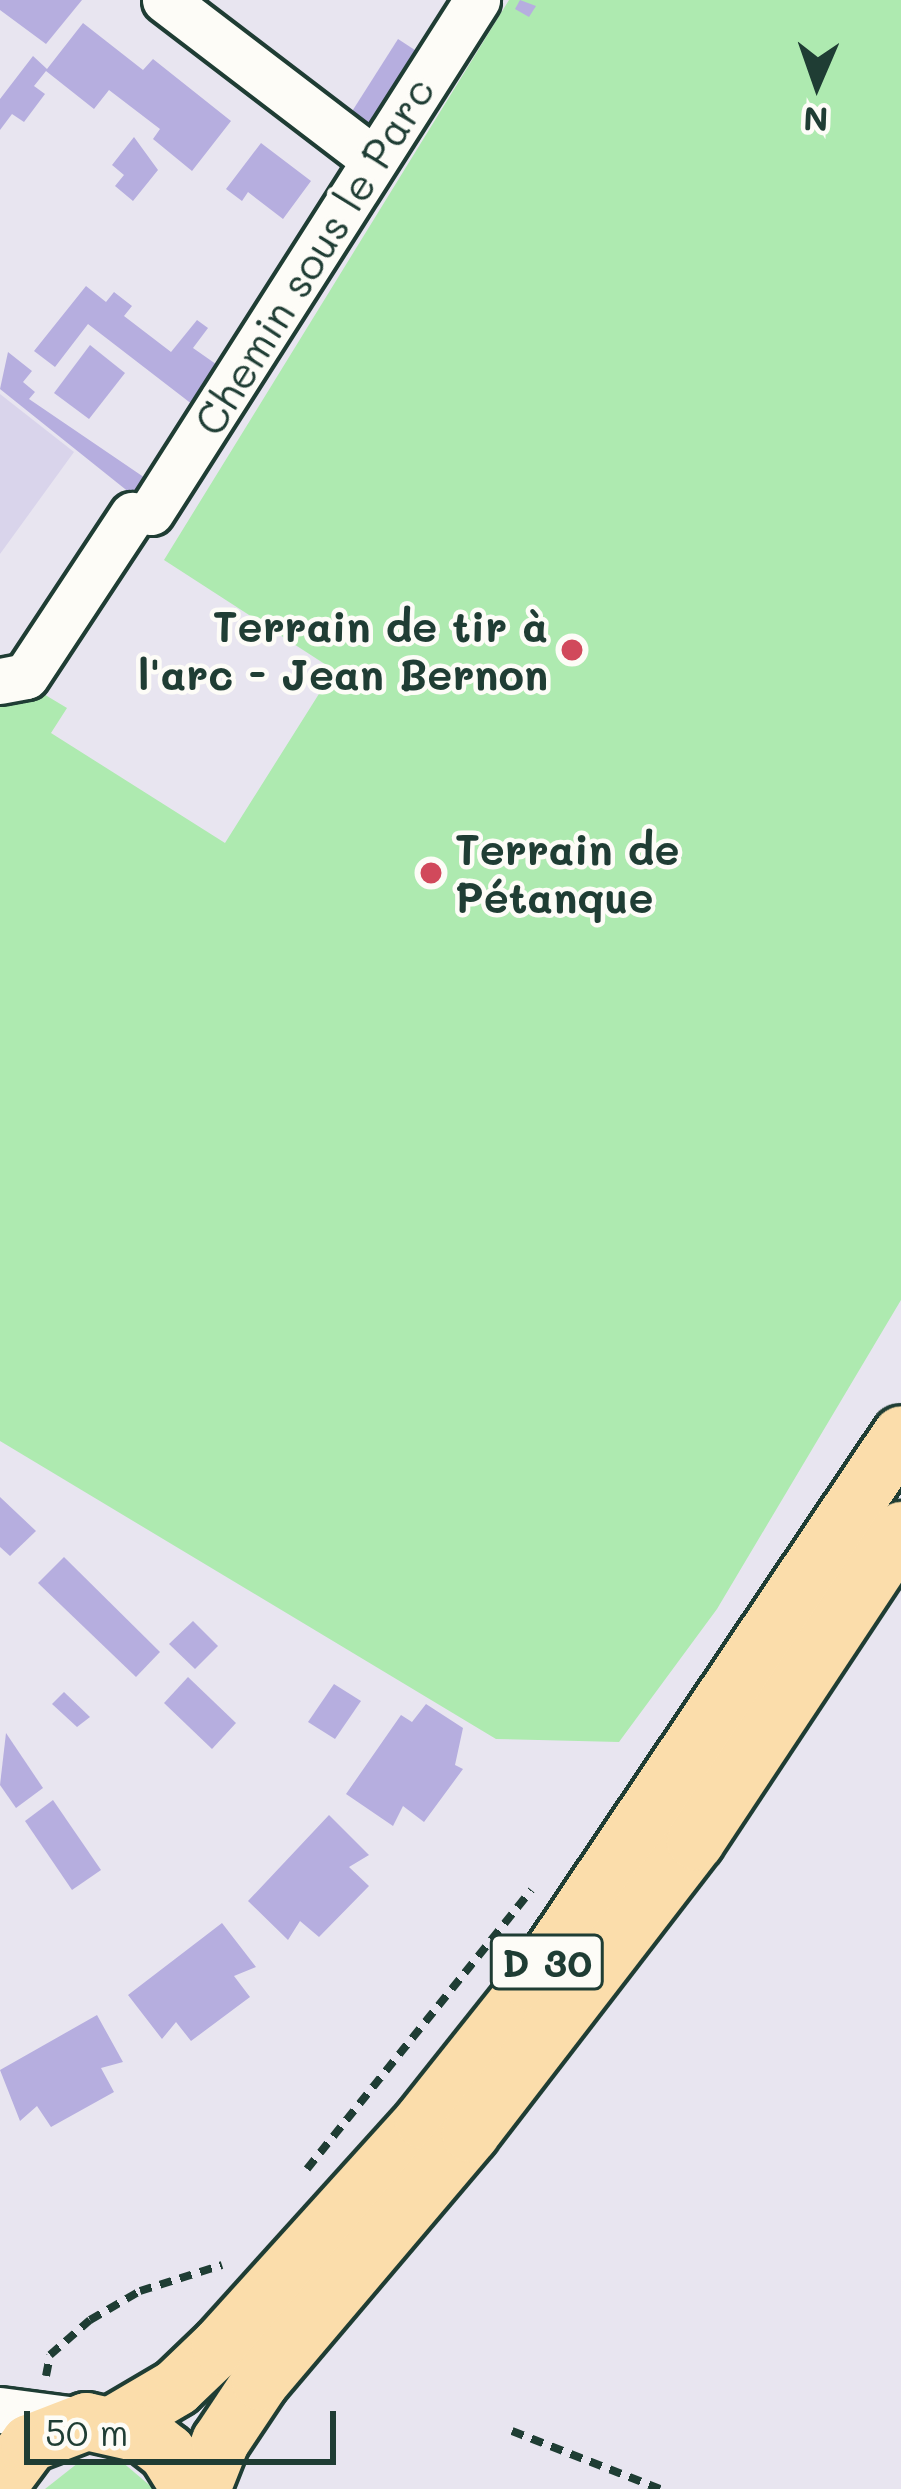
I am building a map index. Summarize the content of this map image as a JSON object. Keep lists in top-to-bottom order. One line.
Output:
{"streets":{"main road":["D 30"],"street":["Chemin sous le Parc"]},"places":["Terrain de tir à l'arc - Jean Bernon","Terrain de Pétanque"],"scale_bar":"50 m","north":"bottom"}
